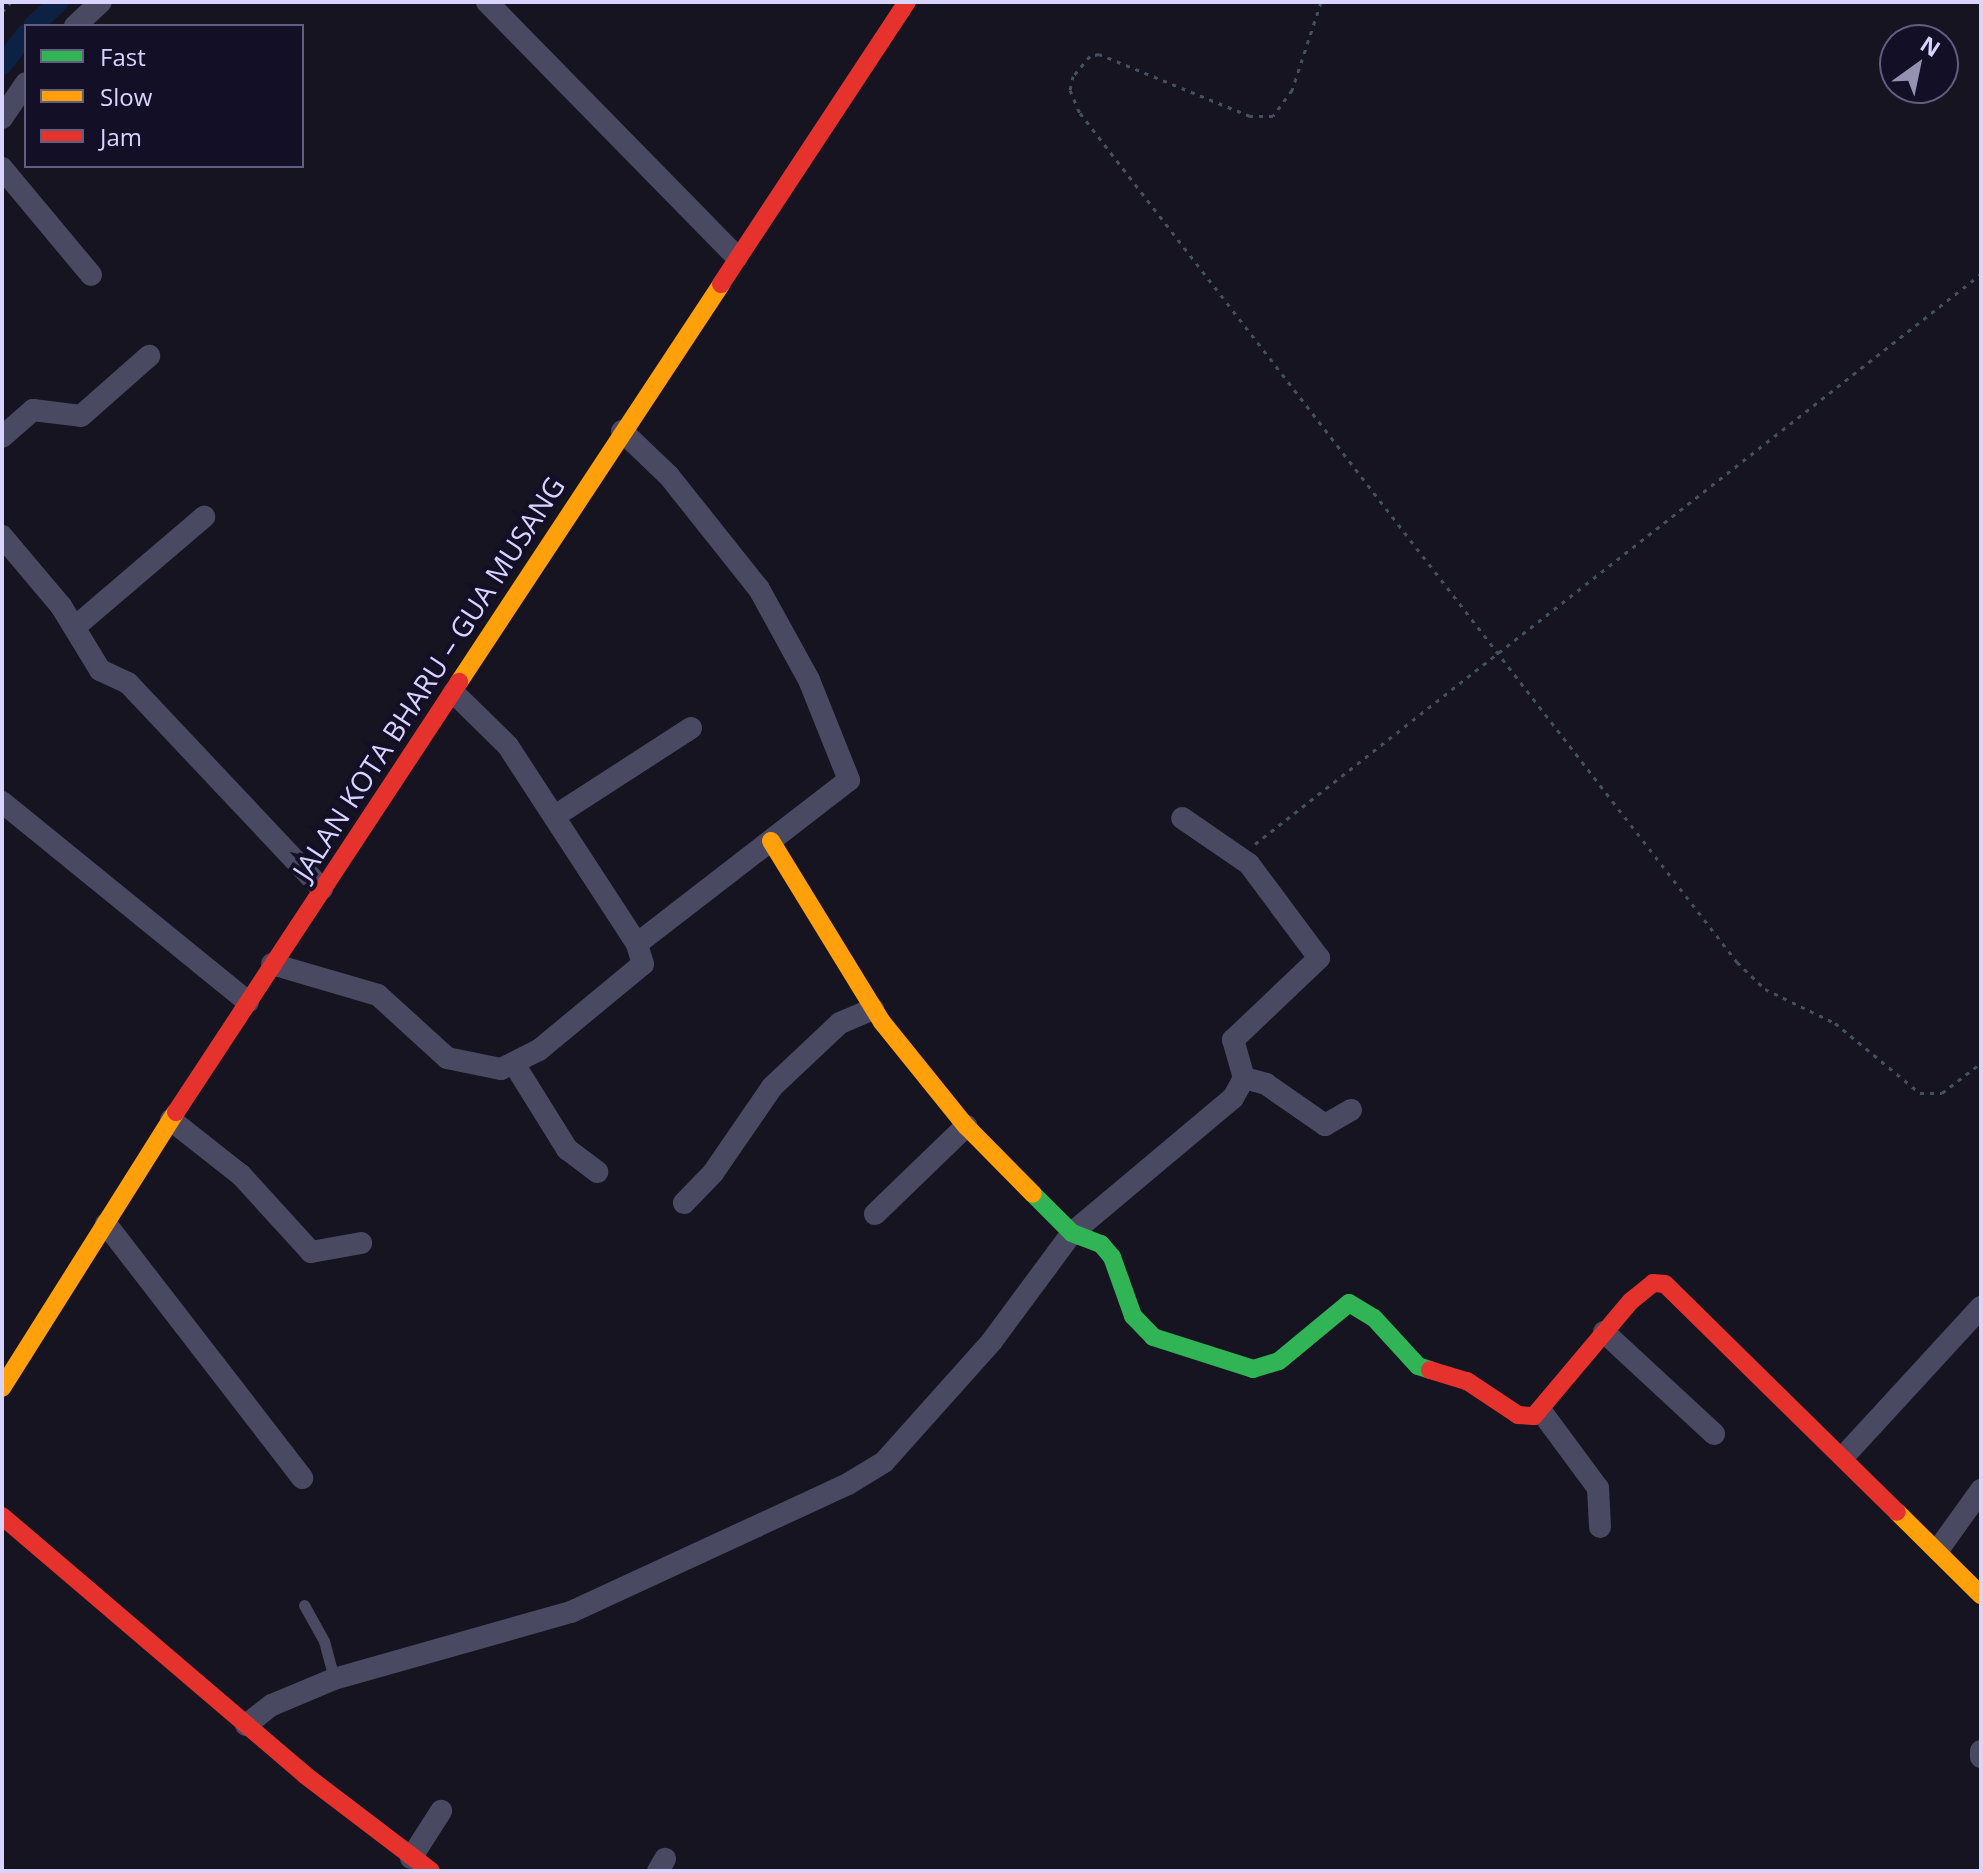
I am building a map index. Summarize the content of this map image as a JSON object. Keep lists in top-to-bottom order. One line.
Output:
{"streets":{"main road":["JALAN KOTA BHARU – GUA MUSANG"]},"legend":["Fast","Slow","Jam"],"north":"top right"}
